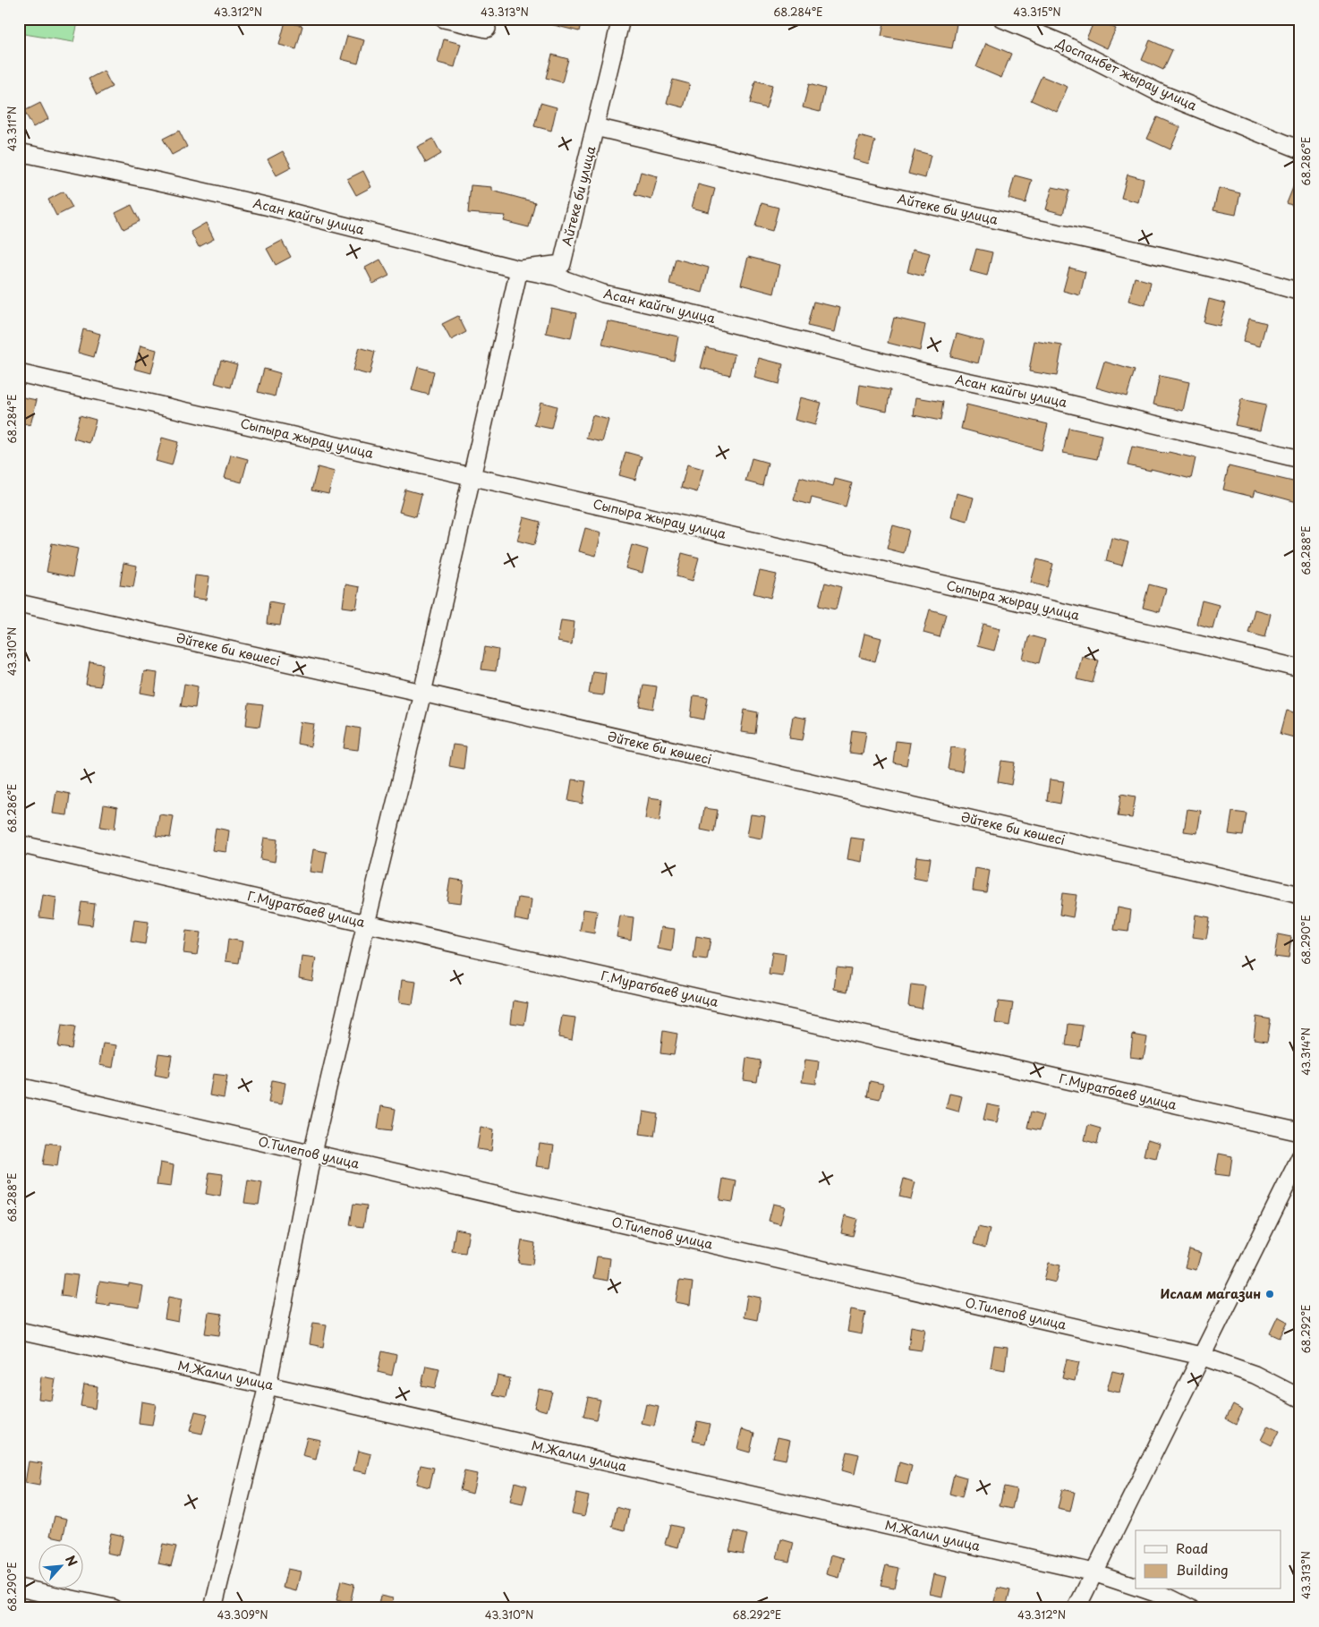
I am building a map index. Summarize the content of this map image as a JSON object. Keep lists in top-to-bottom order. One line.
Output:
{"streets":{"street":["Доспанбет жырау улица","Айтеке би улица","Асан кайгы улица","Сыпыра жырау улица","Әйтеке би көшесі","Г.Муратбаев улица","О.Тилепов улица","М.Жалил улица"]},"crossings":[["Айтеке би улица","Асан кайгы улица"]],"places":["Ислам магазин"],"legend":["Road","Building"],"north":"top right","coordinates":["43.312°N","43.313°N","68.284°E","43.315°N","43.311°N","68.286°E","68.288°E","43.310°N","68.290°E","43.314°N","68.292°E","43.309°N"]}
